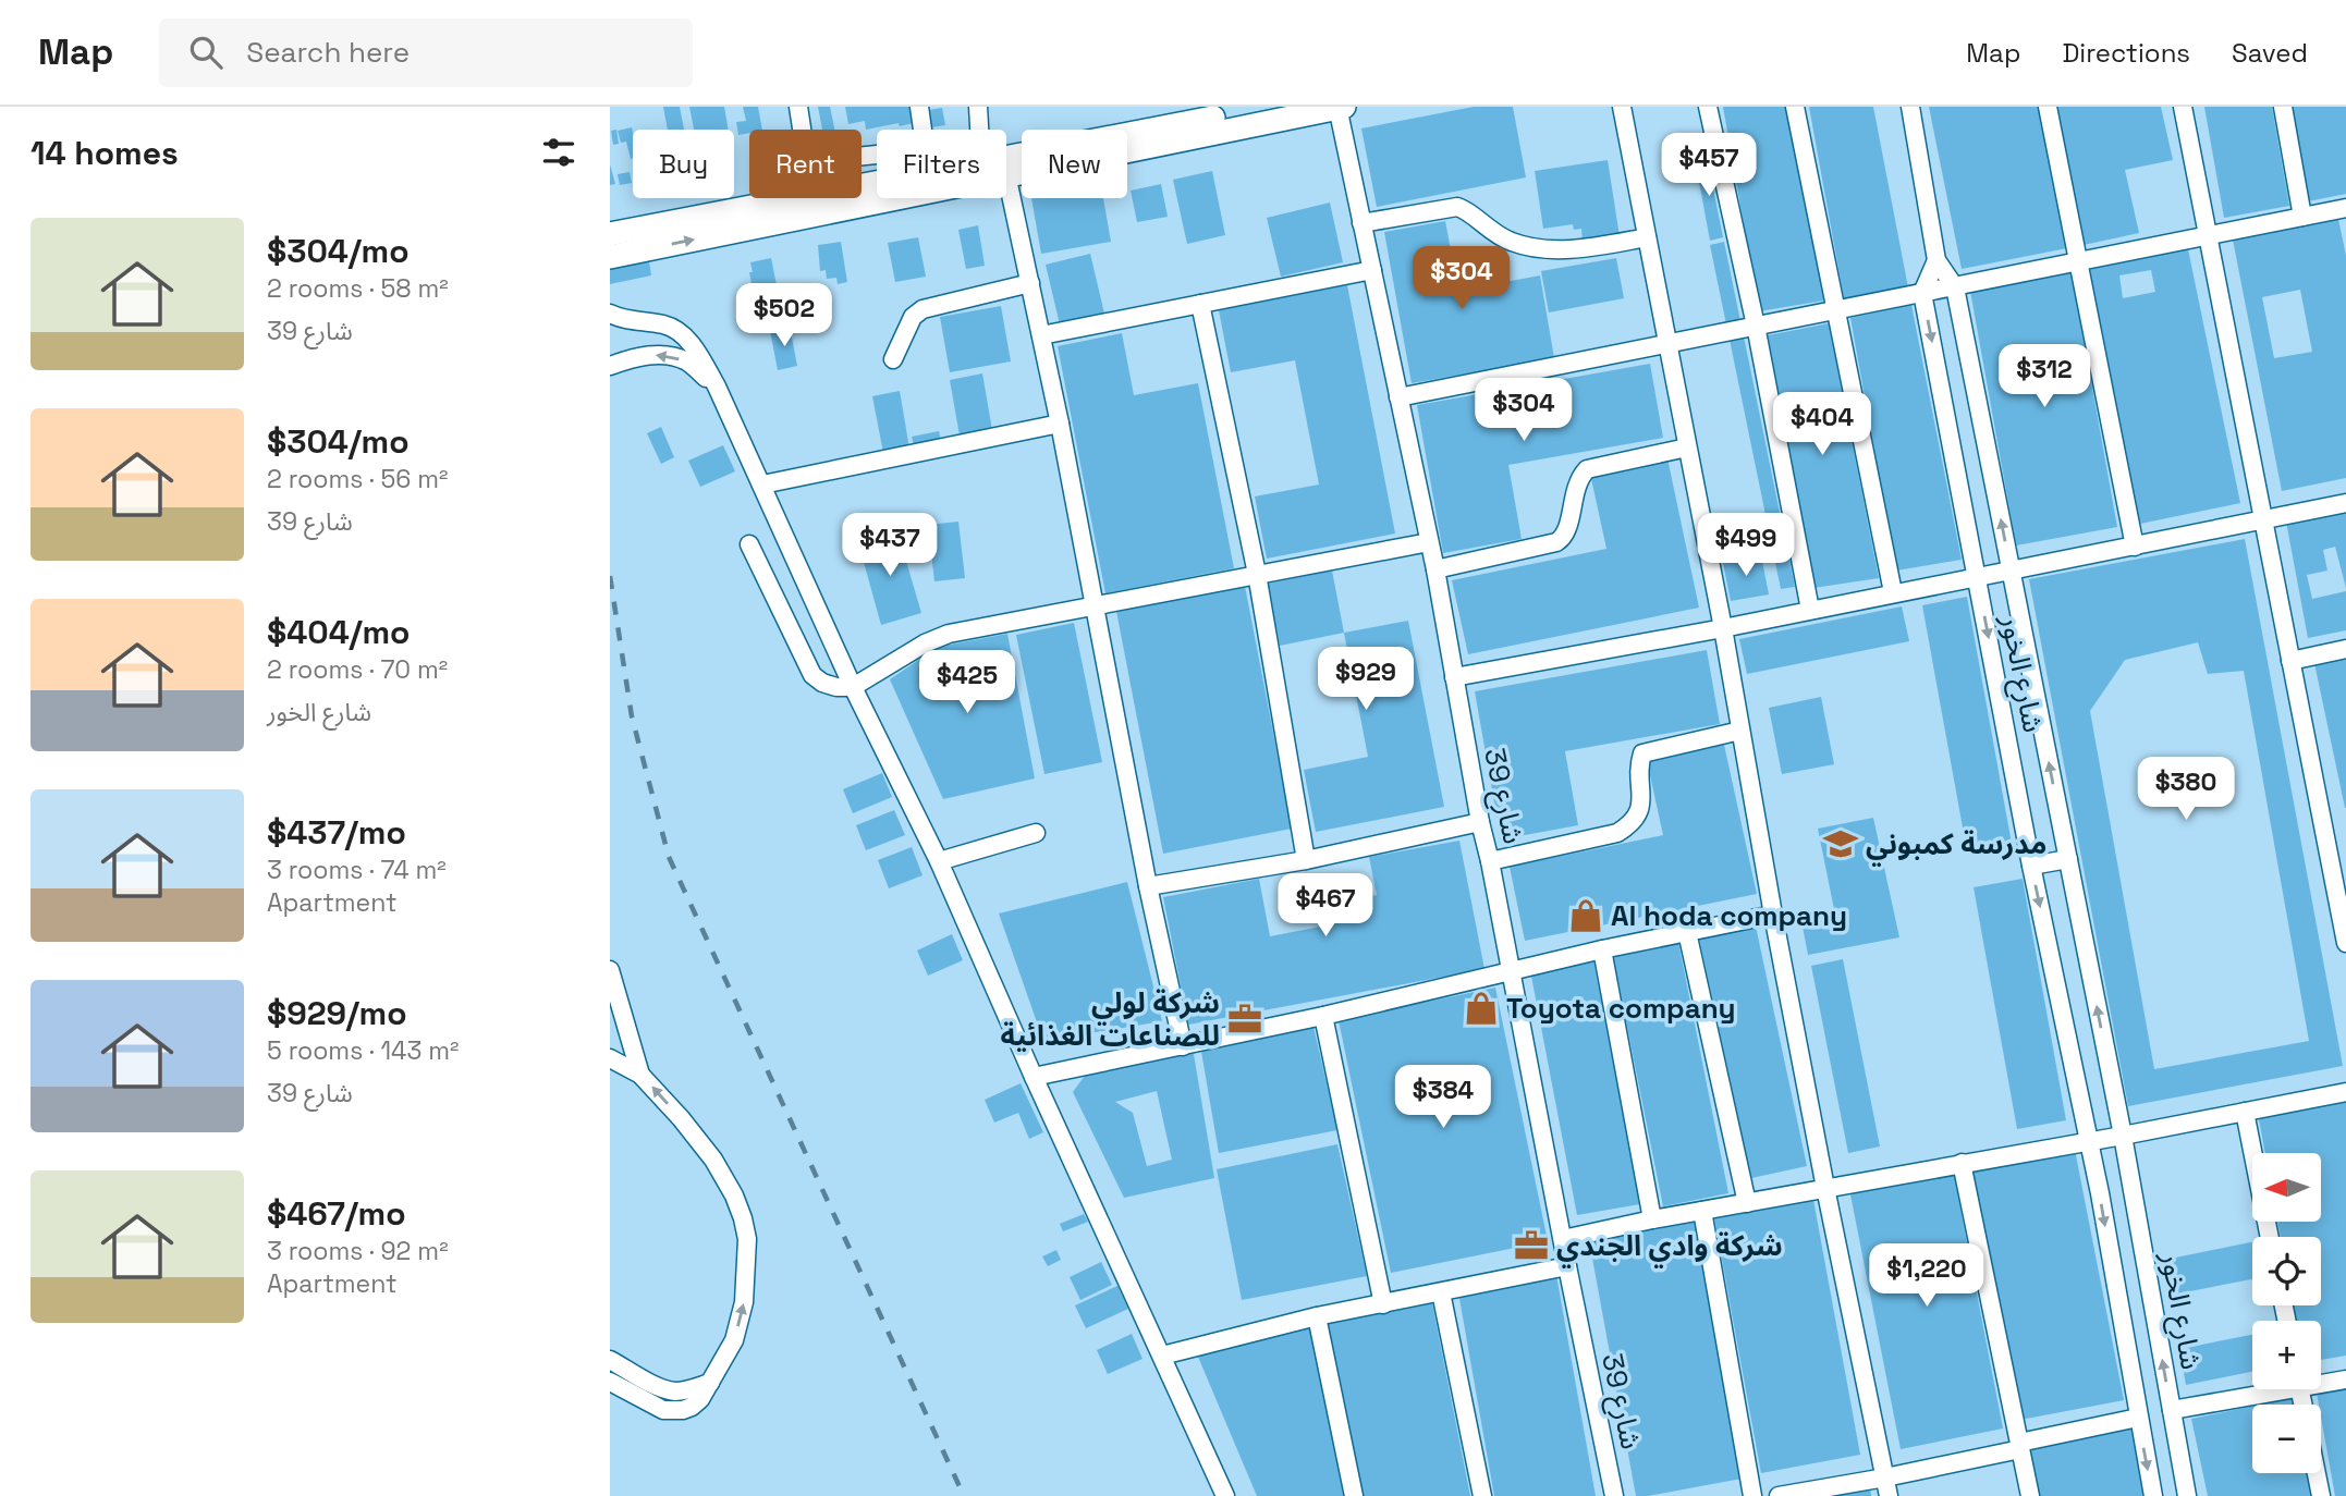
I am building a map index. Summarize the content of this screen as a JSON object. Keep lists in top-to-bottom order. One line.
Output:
{"streets":{"street":["شارع الخور","شارع 39"]},"places":{"school or university":["مدرسة كمبوني"],"shop":["Al hoda company","Toyota company"],"office":["شركة لولي للصناعات الغذائية","شركة وادي الجندي"]},"north":"left","page":{"header":"Map","search":"Search here","nav":["Map","Directions","Saved"],"heading":"14 homes","chip":["Buy","Rent","Filters","New"],"price":["$457","$304","$502","$312","$304","$404","$437","$499","$929","$425","$380","$467","$384","$1,220"],"list":[{"name":"$304/mo","note":"2 rooms · 58 m² · شارع 39"},{"name":"$304/mo","note":"2 rooms · 56 m² · شارع 39"},{"name":"$404/mo","note":"2 rooms · 70 m² · شارع الخور"},{"name":"$437/mo","note":"3 rooms · 74 m² · Apartment"},{"name":"$929/mo","note":"5 rooms · 143 m² · شارع 39"},{"name":"$467/mo","note":"3 rooms · 92 m² · Apartment"}],"map_buttons":["+","−"]}}
